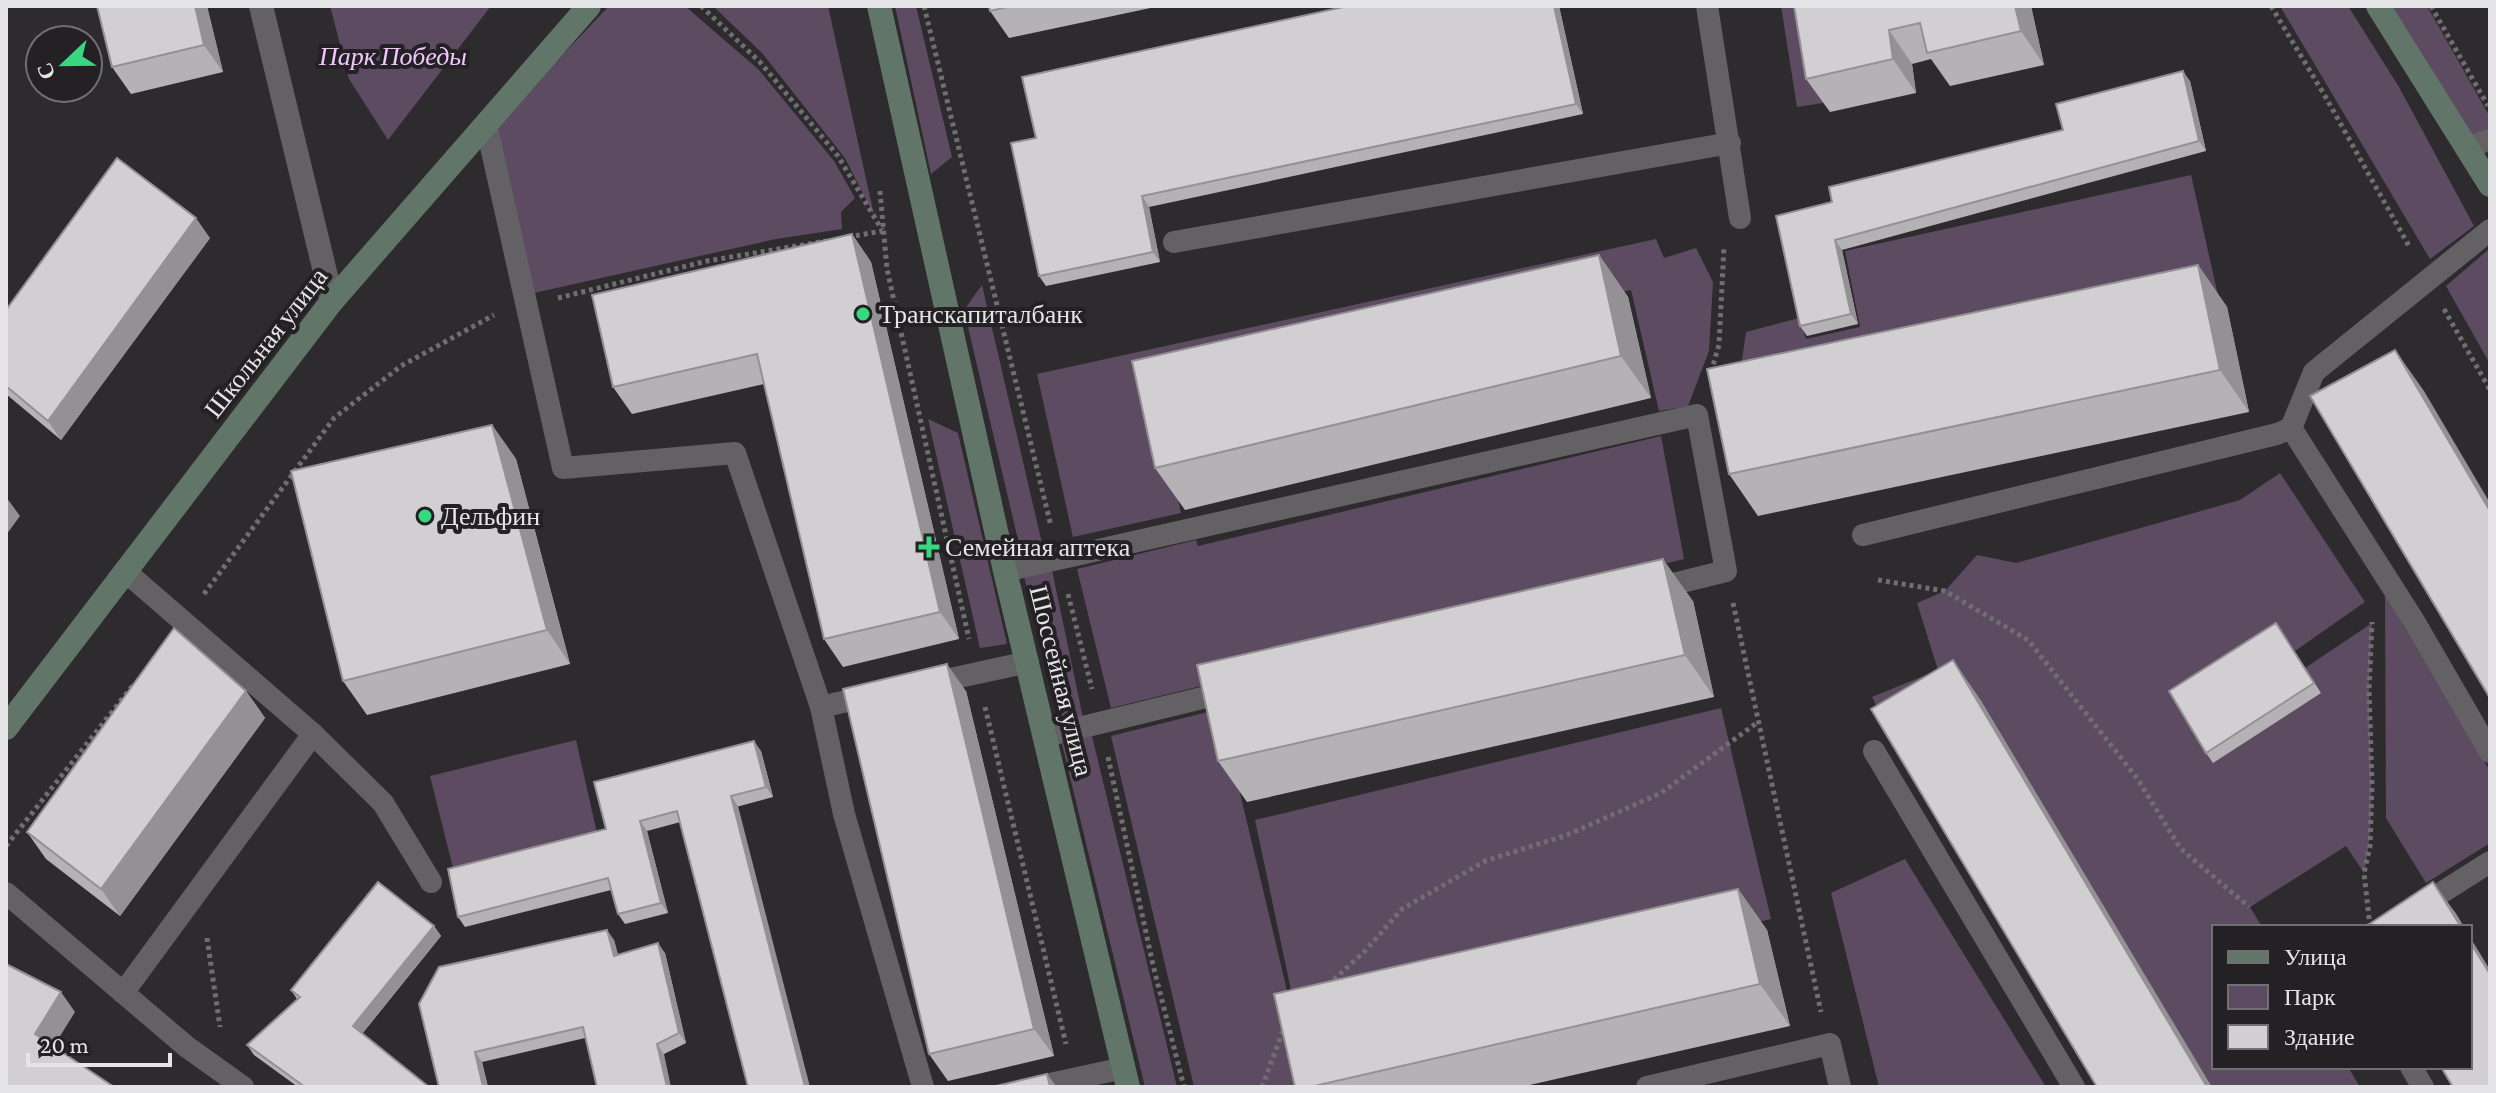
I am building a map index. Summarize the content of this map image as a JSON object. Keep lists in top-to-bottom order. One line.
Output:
{"streets":{"street":["Школьная улица","Шоссейная улица"]},"parks":["Парк Победы"],"places":{"other":["Транскапиталбанк","Дельфин"],"health":["Семейная аптека"]},"legend":["Улица","Парк","Здание"],"scale_bar":"20 m","north":"left"}
